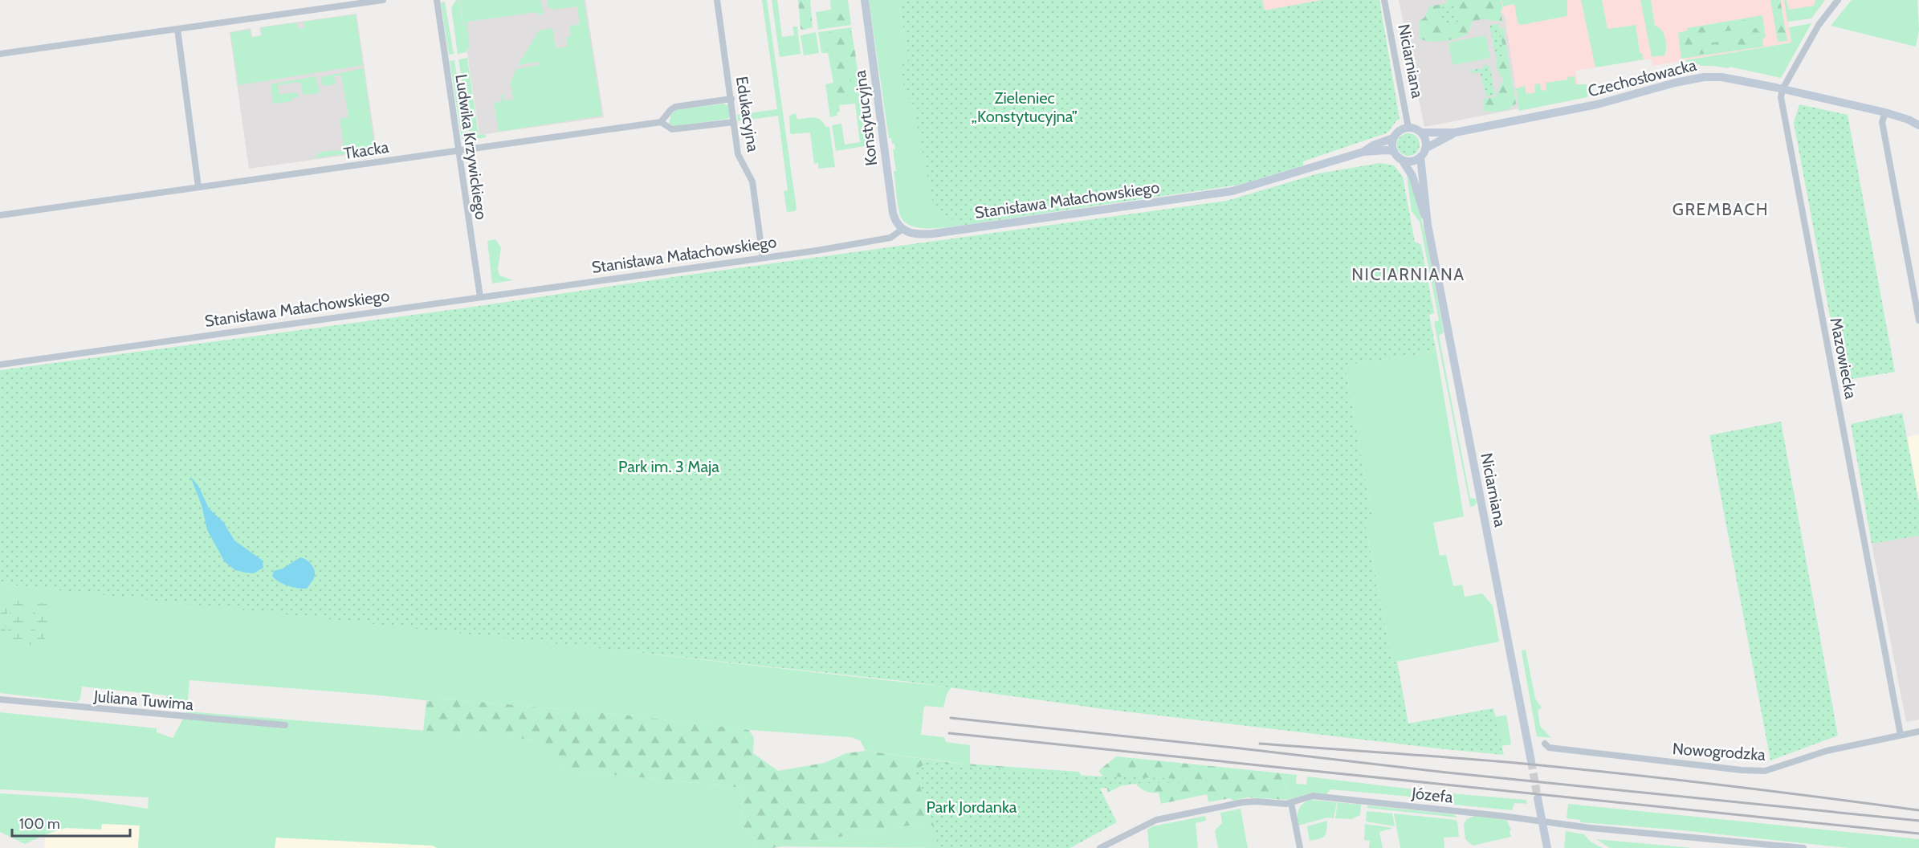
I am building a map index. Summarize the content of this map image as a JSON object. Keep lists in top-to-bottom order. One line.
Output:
{"streets":{"street":["Niciarniana","Czechosłowacka","Edukacyjna","Konstytucyjna","Ludwika Krzywickiego","Tkacka","Stanisława Małachowskiego","Mazowiecka","Juliana Tuwima","Nowogrodzka","Józefa"]},"crossings":[["Niciarniana","Czechosłowacka"],["Niciarniana","Stanisława Małachowskiego"],["Czechosłowacka","Stanisława Małachowskiego"],["Czechosłowacka","Mazowiecka"],["Edukacyjna","Tkacka"],["Edukacyjna","Stanisława Małachowskiego"],["Konstytucyjna","Stanisława Małachowskiego"],["Ludwika Krzywickiego","Tkacka"],["Ludwika Krzywickiego","Stanisława Małachowskiego"],["Mazowiecka","Nowogrodzka"]],"districts":["GREMBACH","NICIARNIANA"],"parks":["Zieleniec „Konstytucyjna”","Park im. 3 Maja","Park Jordanka"],"scale_bar":"100 m"}
